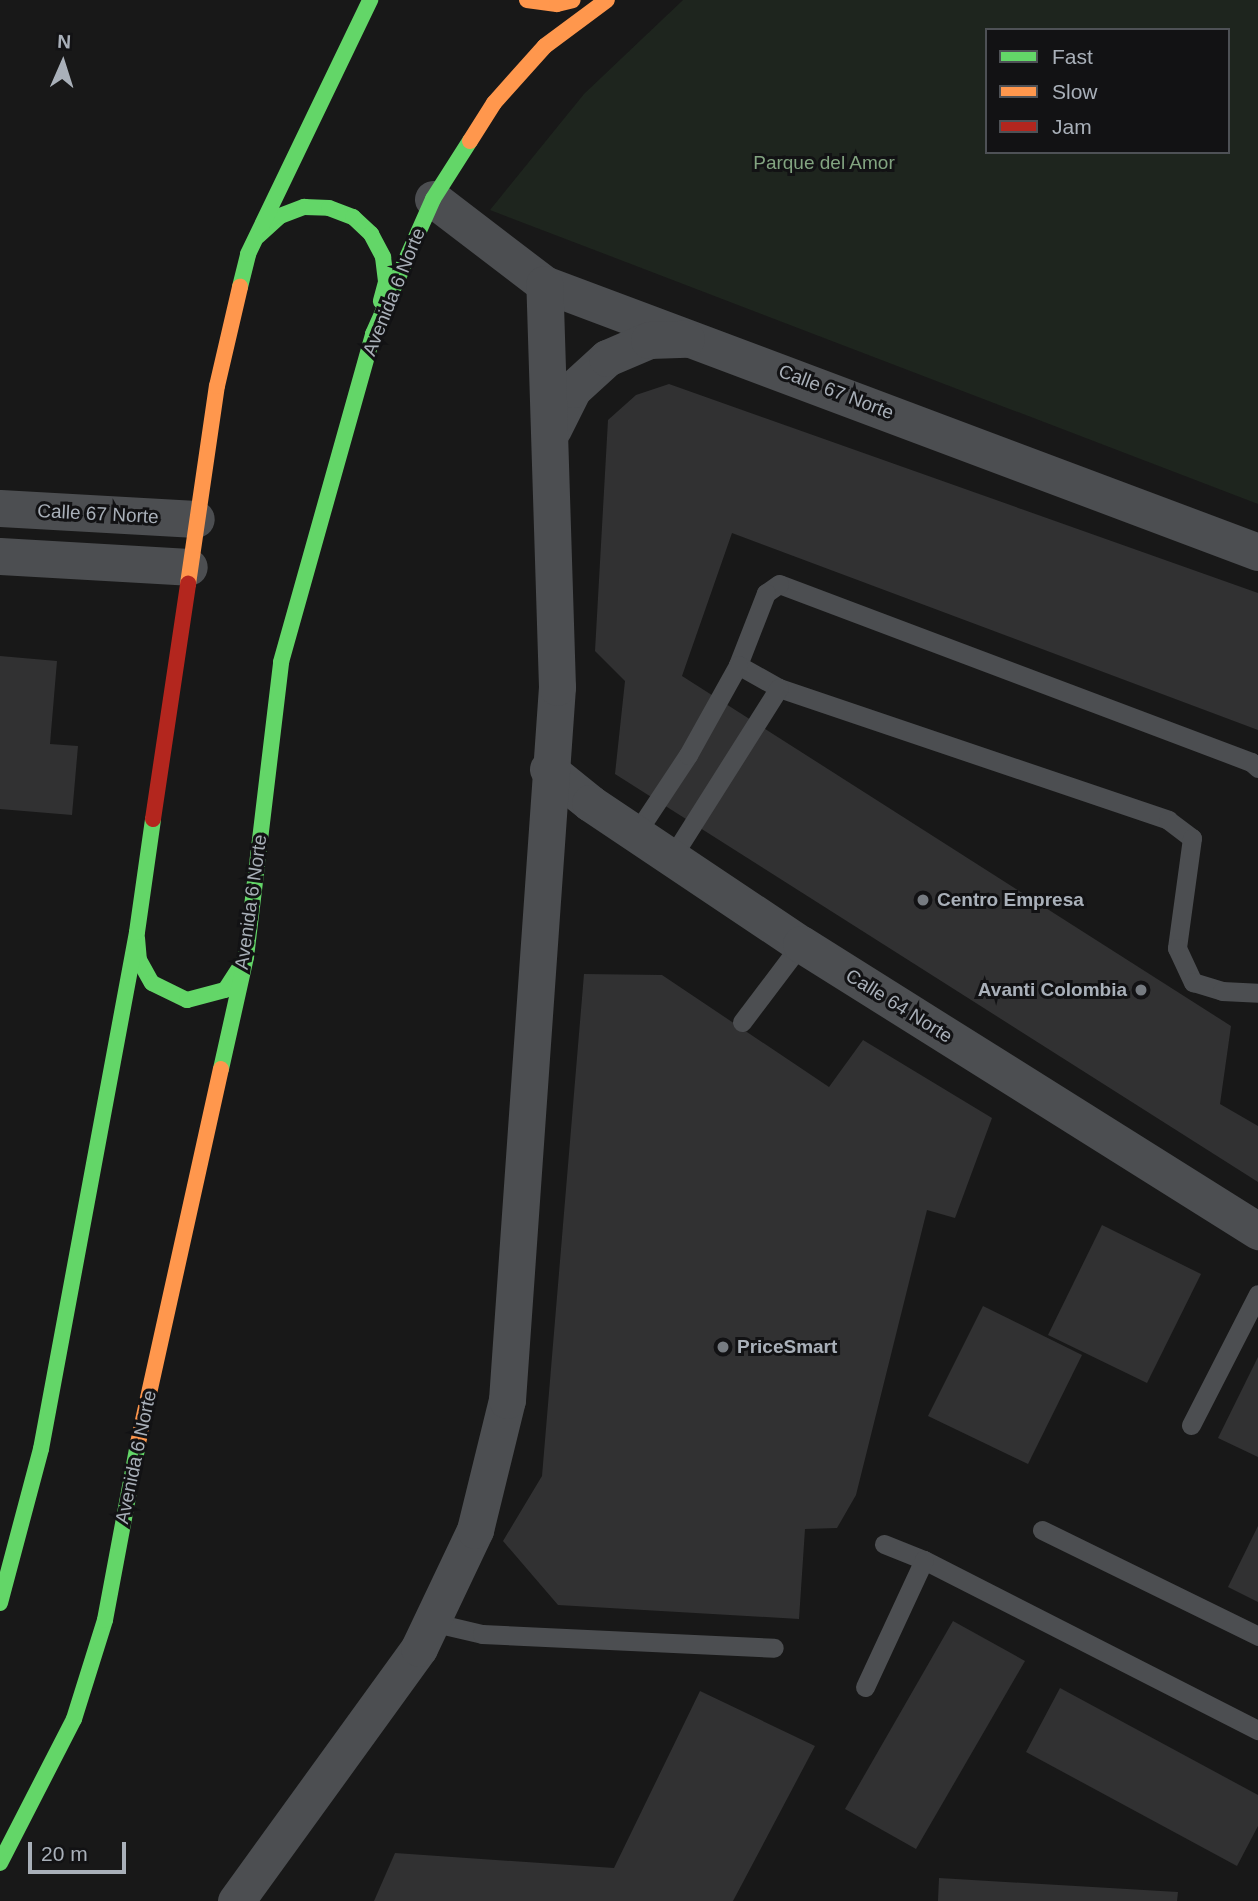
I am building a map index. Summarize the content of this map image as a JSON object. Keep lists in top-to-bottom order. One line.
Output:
{"streets":{"main road":["Avenida 6 Norte"],"street":["Calle 67 Norte","Calle 64 Norte"]},"crossings":[["Avenida 6 Norte","Calle 67 Norte"]],"parks":["Parque del Amor"],"places":["Centro Empresa","Avanti Colombia","PriceSmart"],"legend":["Fast","Slow","Jam"],"scale_bar":"20 m","north":"top"}
